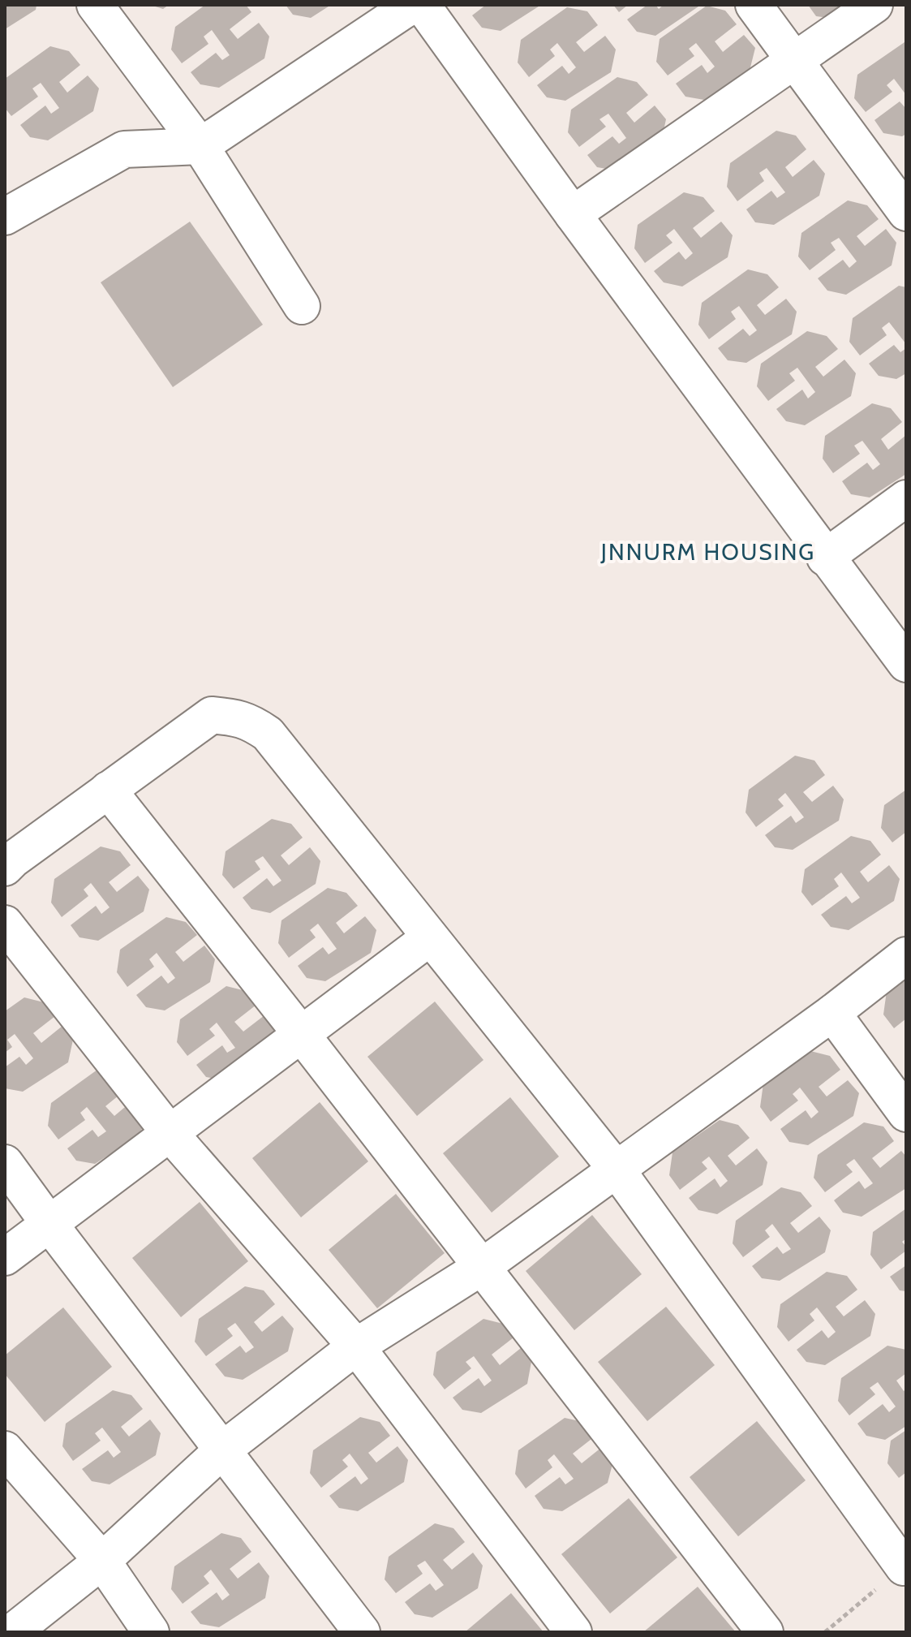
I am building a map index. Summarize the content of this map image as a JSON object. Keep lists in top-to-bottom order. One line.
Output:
{"districts":["JNNURM HOUSING"]}
